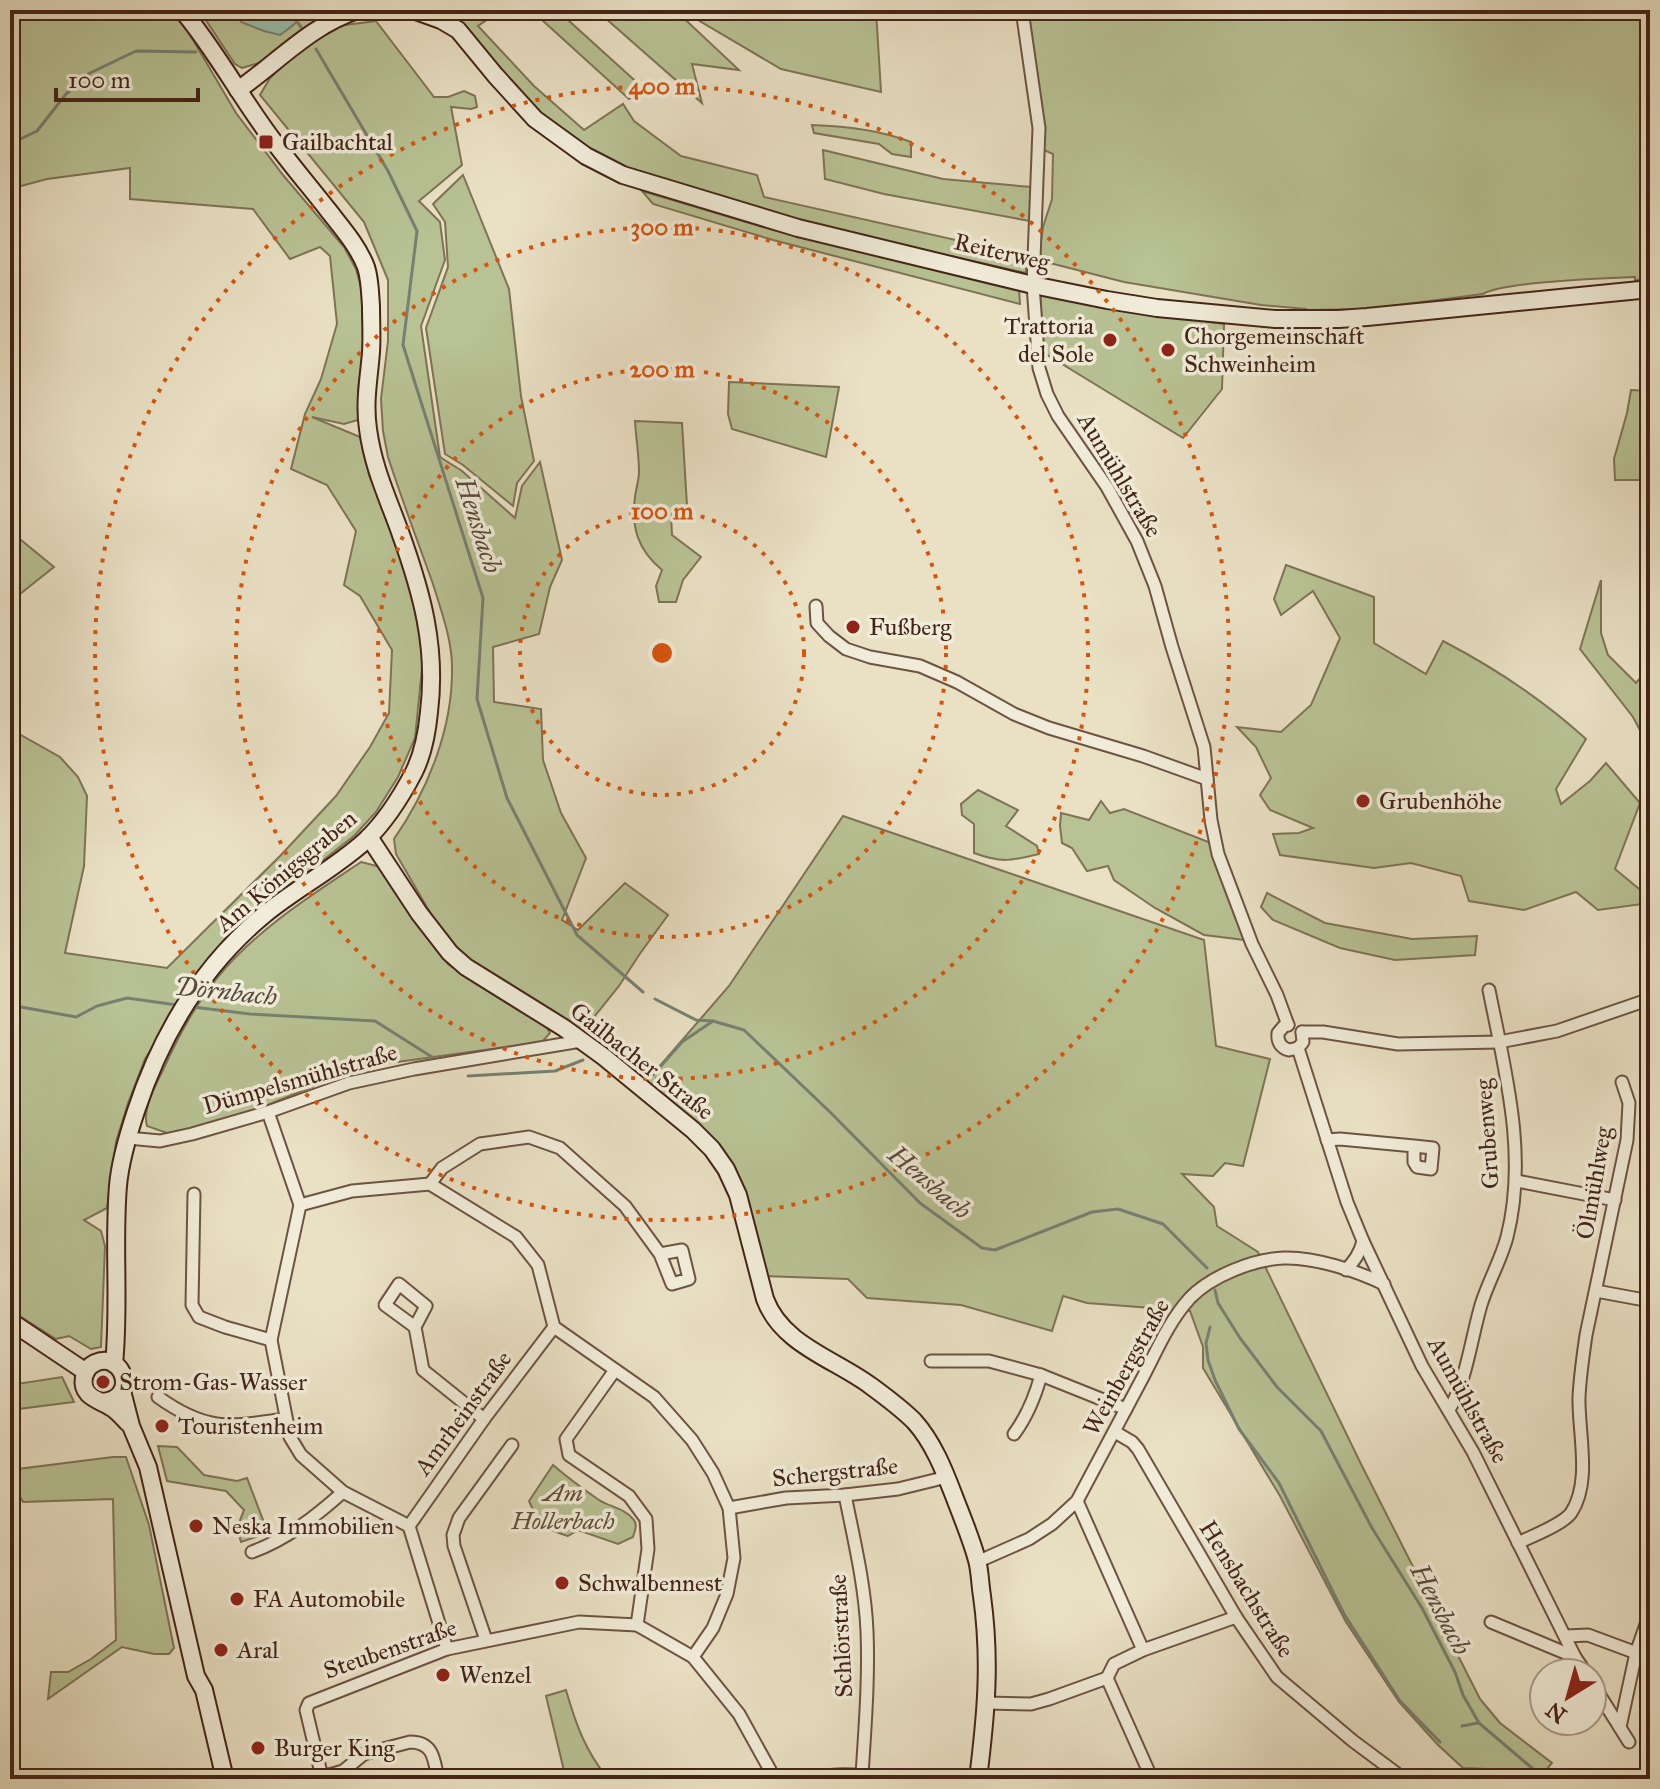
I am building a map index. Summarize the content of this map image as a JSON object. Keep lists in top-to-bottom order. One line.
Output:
{"streets":{"street":["Reiterweg","Aumühlstraße","Am Königsgraben","Gailbacher Straße","Dümpelsmühlstraße","Grubenweg","Ölmühlweg","Weinbergstraße","Amrheinstraße","Schergstraße","Hensbachstraße","Schlörstraße","Steubenstraße"]},"crossings":[["Reiterweg","Aumühlstraße"],["Aumühlstraße","Grubenweg"],["Aumühlstraße","Ölmühlweg"],["Aumühlstraße","Weinbergstraße"],["Am Königsgraben","Gailbacher Straße"],["Am Königsgraben","Dümpelsmühlstraße"],["Gailbacher Straße","Dümpelsmühlstraße"],["Gailbacher Straße","Weinbergstraße"],["Gailbacher Straße","Schergstraße"],["Weinbergstraße","Hensbachstraße"],["Schergstraße","Schlörstraße"]],"water":["Hensbach","Dörnbach"],"parks":["Am Hollerbach"],"places":{"transit":["Gailbachtal"],"other":["Trattoria del Sole","Chorgemeinschaft Schweinheim","Fußberg","Grubenhöhe","Strom-Gas-Wasser","Touristenheim","Neska Immobilien","Schwalbennest","FA Automobile","Aral","Wenzel","Burger King"]},"scale_bar":"100 m","north":"bottom left","rings":["400 m","300 m","200 m","100 m"]}
